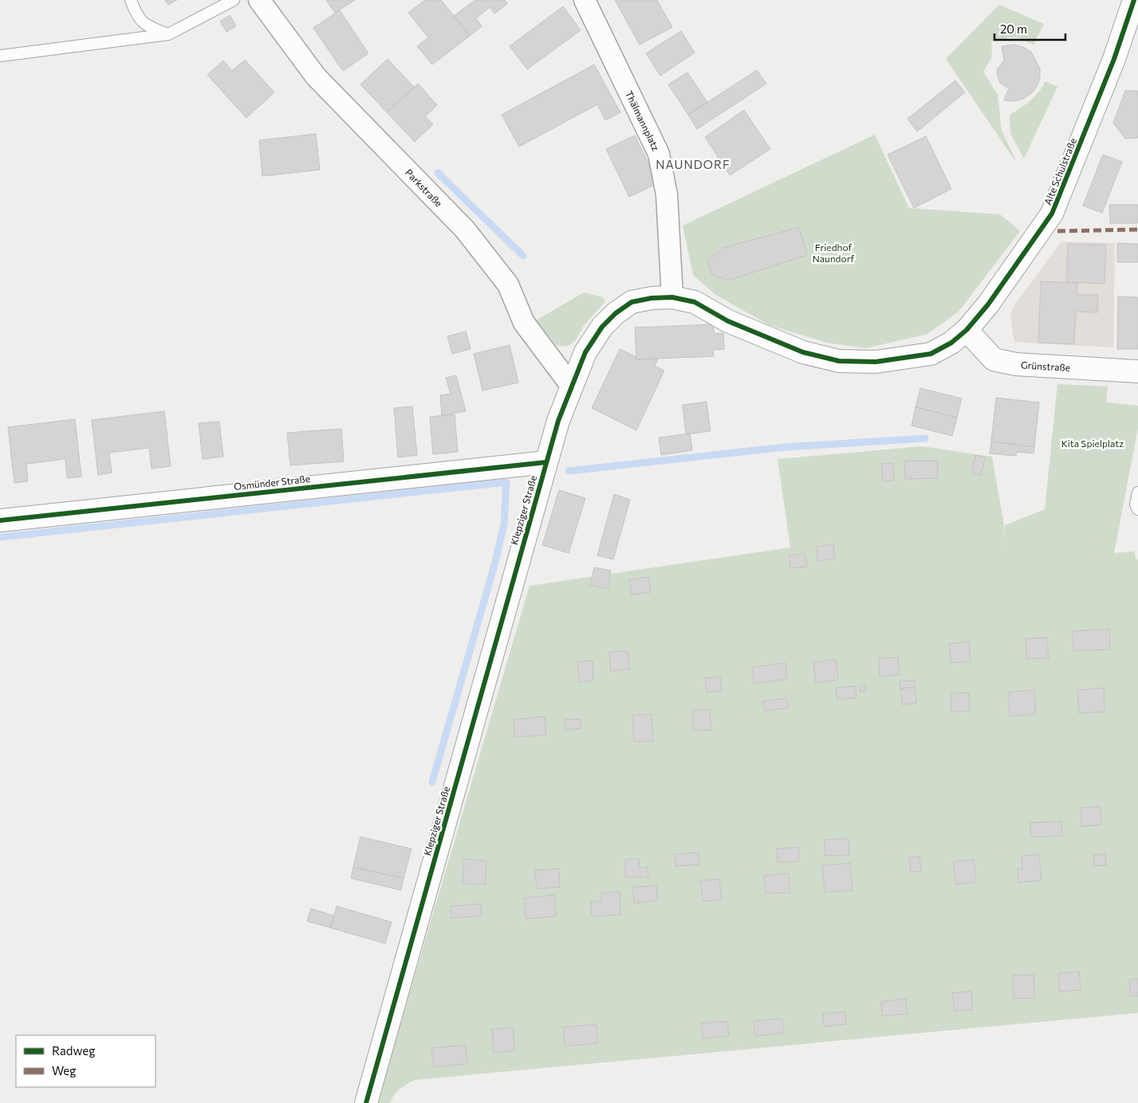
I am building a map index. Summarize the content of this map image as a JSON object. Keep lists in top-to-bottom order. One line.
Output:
{"streets":{"street":["Thälmannplatz","Alte Schulstraße","Parkstraße","Grünstraße","Osmünder Straße","Klepziger Straße"]},"crossings":[["Thälmannplatz","Klepziger Straße"],["Alte Schulstraße","Grünstraße"],["Alte Schulstraße","Klepziger Straße"],["Parkstraße","Klepziger Straße"],["Grünstraße","Klepziger Straße"],["Osmünder Straße","Klepziger Straße"]],"districts":["NAUNDORF"],"parks":["Friedhof Naundorf","Kita Spielplatz"],"legend":["Radweg","Weg"],"scale_bar":"20 m"}
